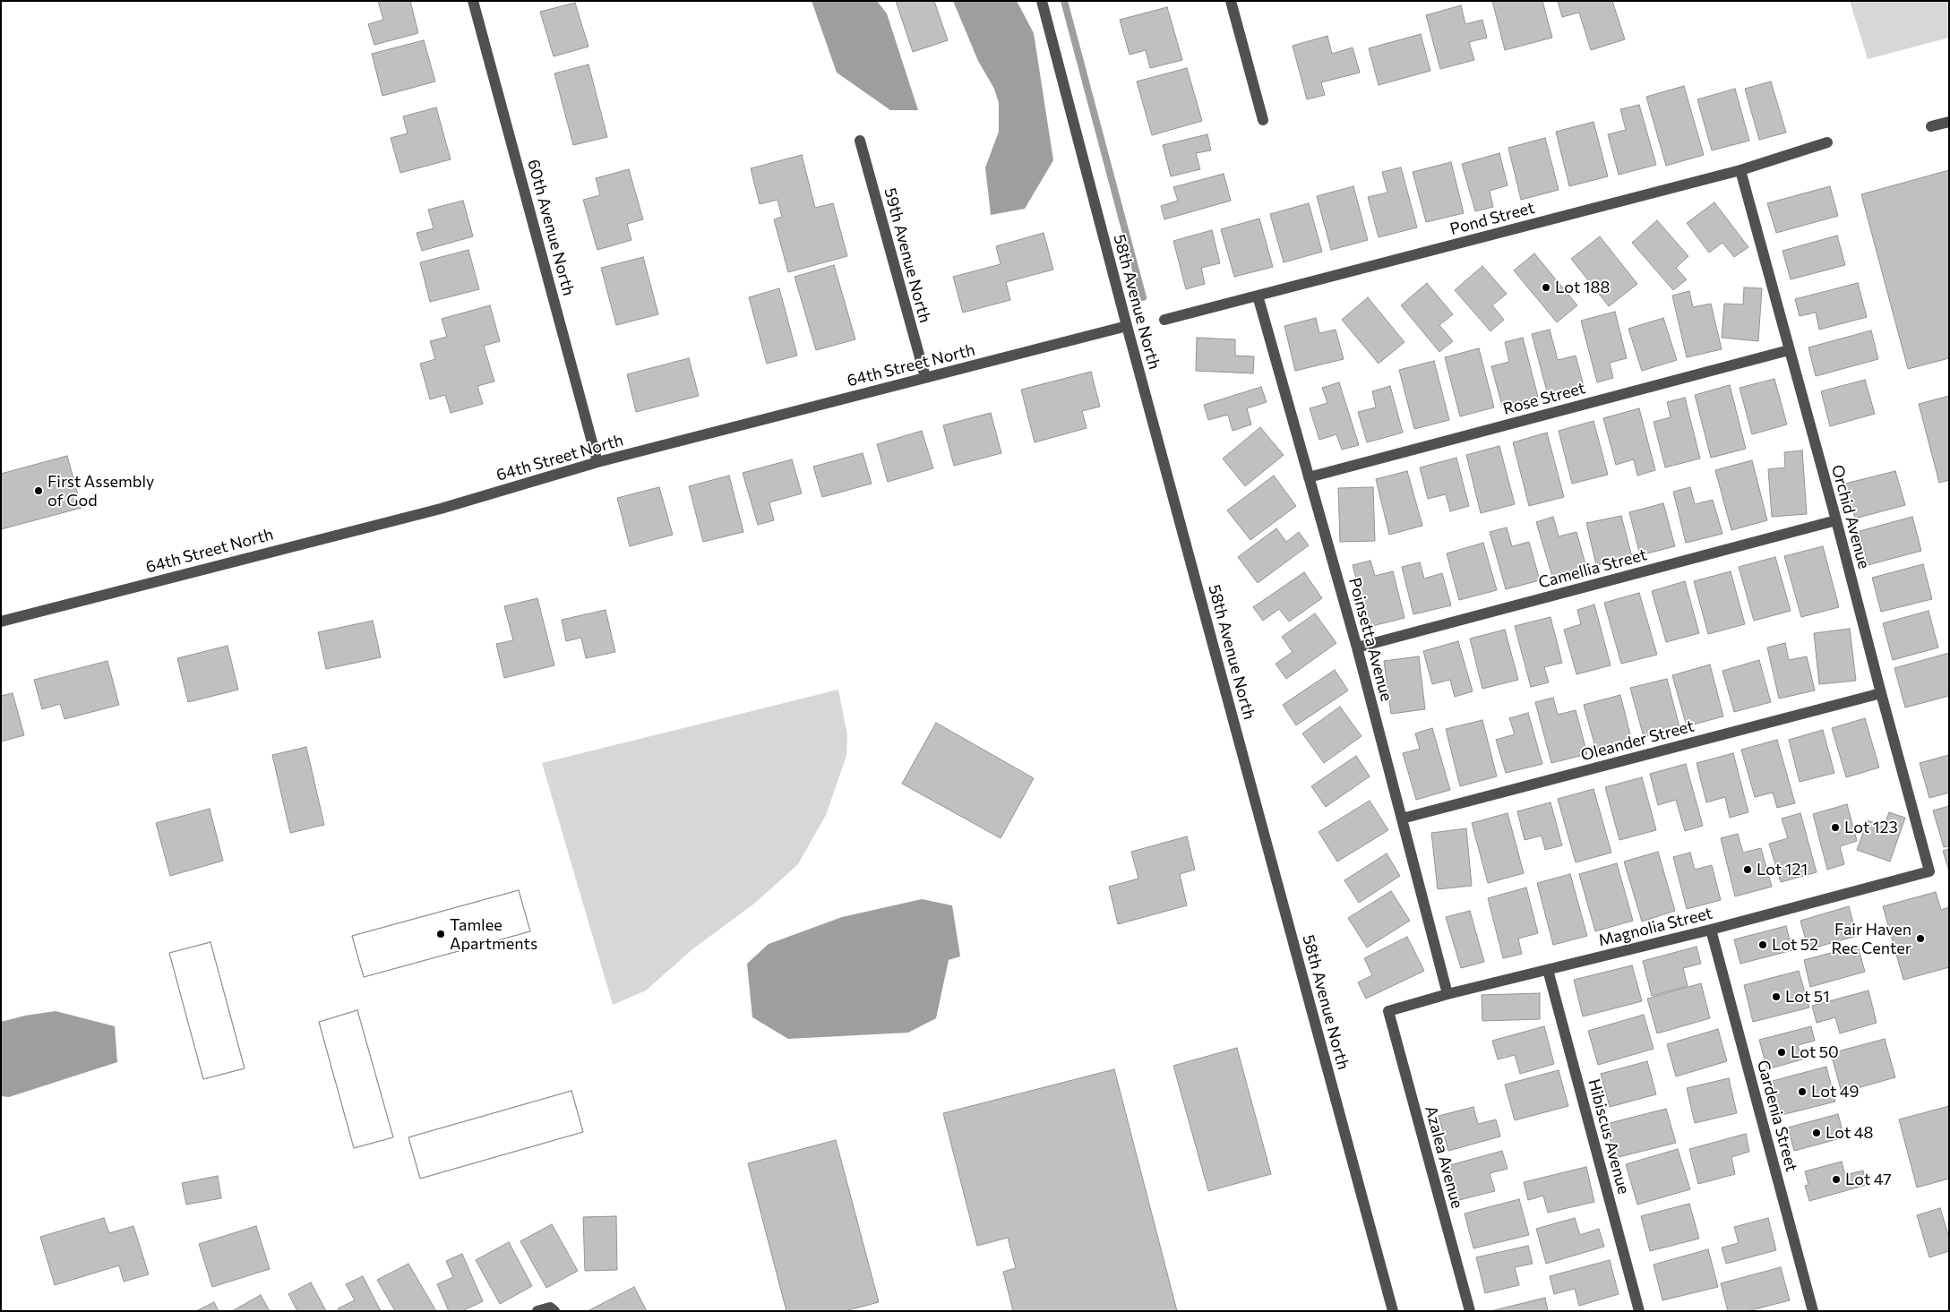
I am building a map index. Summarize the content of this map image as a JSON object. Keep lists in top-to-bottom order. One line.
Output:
{"streets":{"street":["Pond Street","60th Avenue North","59th Avenue North","58th Avenue North","64th Street North","Rose Street","Orchid Avenue","Camellia Street","Poinsetta Avenue","Oleander Street","Magnolia Street","Gardenia Street","Hibiscus Avenue","Azalea Avenue"]},"crossings":[["Pond Street","Orchid Avenue"],["Pond Street","Poinsetta Avenue"],["60th Avenue North","64th Street North"],["59th Avenue North","64th Street North"],["58th Avenue North","64th Street North"],["Rose Street","Orchid Avenue"],["Rose Street","Poinsetta Avenue"],["Orchid Avenue","Camellia Street"],["Orchid Avenue","Oleander Street"],["Orchid Avenue","Magnolia Street"],["Camellia Street","Poinsetta Avenue"],["Poinsetta Avenue","Oleander Street"],["Poinsetta Avenue","Magnolia Street"],["Magnolia Street","Gardenia Street"],["Magnolia Street","Hibiscus Avenue"],["Magnolia Street","Azalea Avenue"]],"places":["Lot 188","First Assembly of God","Lot 123","Lot 121","Tamlee Apartments","Fair Haven Rec Center","Lot 52","Lot 51","Lot 50","Lot 49","Lot 48","Lot 47"]}
